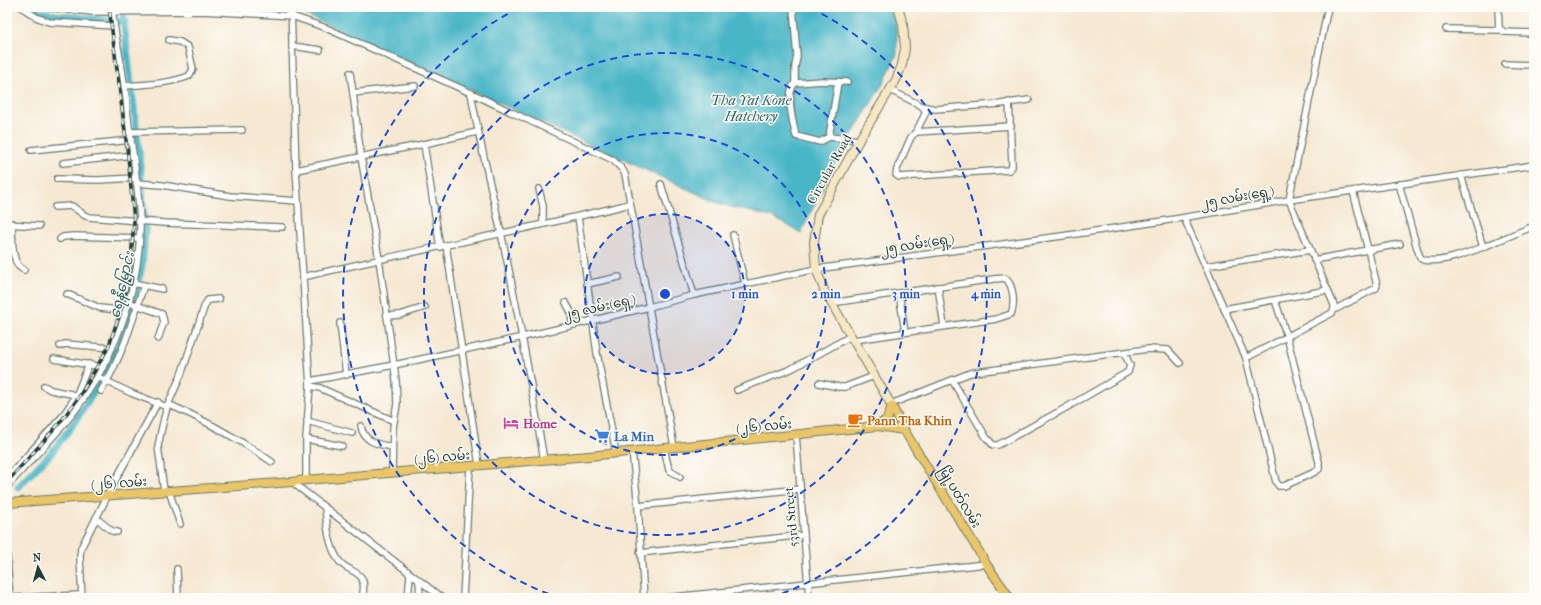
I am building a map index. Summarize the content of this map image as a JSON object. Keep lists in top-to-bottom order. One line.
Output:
{"streets":{"main road":["(၂၆) လမ်း","မြို့ပတ်လမ်း"],"street":["Circular Road","၂၅ လမ်း(ရှေ့)","53rd Street"]},"crossings":[["Circular Road","၂၅ လမ်း(ရှေ့)"],["Circular Road","မြို့ပတ်လမ်း"],["(၂၆) လမ်း","မြို့ပတ်လမ်း"],["(၂၆) လမ်း","53rd Street"]],"water":["Tha Yat Kone Hatchery","ရေနီမြောင်း"],"places":{"cafe":["Pann Tha Khin"],"hotel":["Home"],"supermarket":["La Min"]},"north":"top","rings":["1 min","2 min","3 min","4 min"]}
